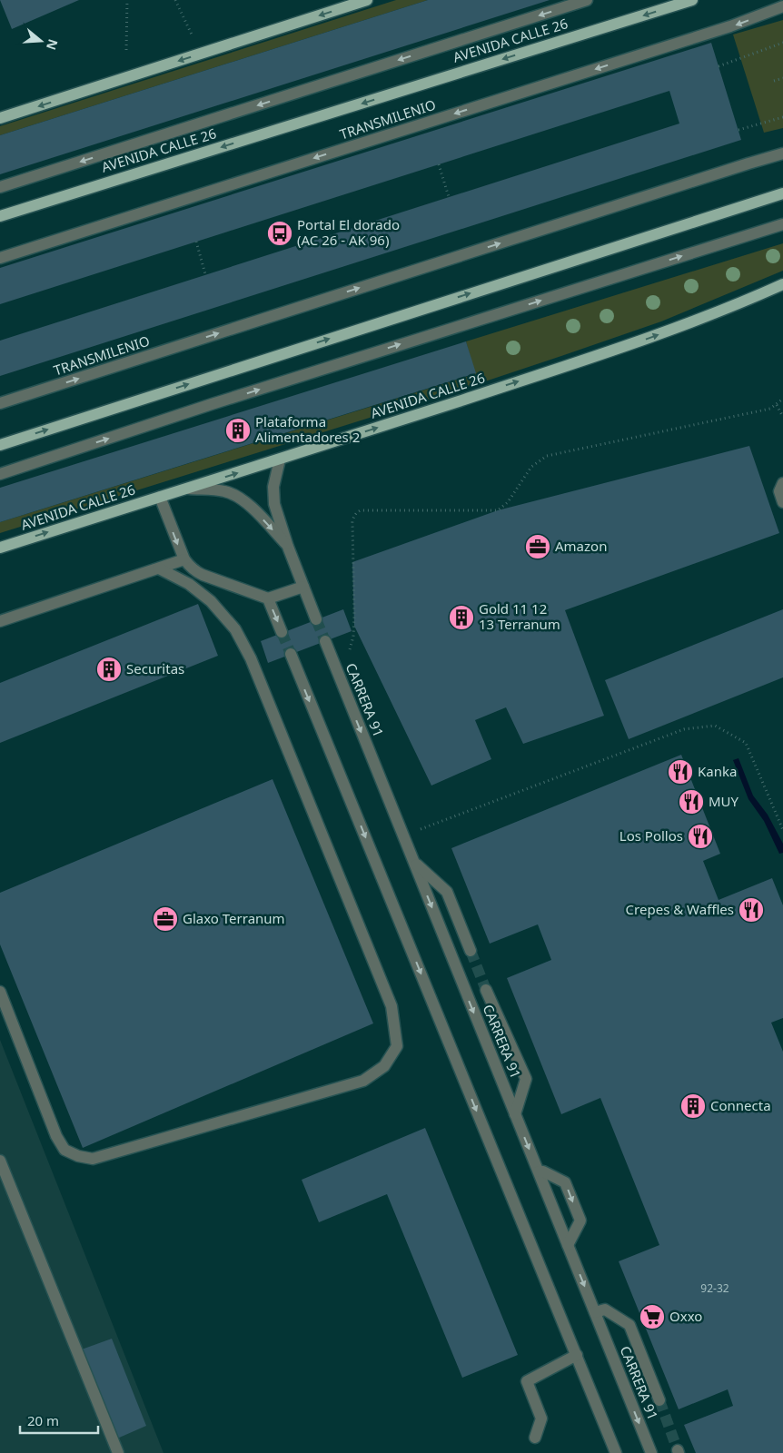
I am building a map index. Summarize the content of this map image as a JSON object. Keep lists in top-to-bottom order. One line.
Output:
{"streets":{"main road":["AVENIDA CALLE 26"],"street":["TRANSMILENIO","CARRERA 91"]},"places":{"bus stop":["Portal El dorado (AC 26 - AK 96)"],"building":["Plataforma Alimentadores 2","Gold 11 12 13 Terranum","Securitas","Connecta"],"office":["Amazon","Glaxo Terranum"],"restaurant":["Kanka","MUY","Los Pollos","Crepes & Waffles"],"supermarket":["Oxxo"]},"house_numbers":["92-32"],"scale_bar":"20 m","north":"right"}
